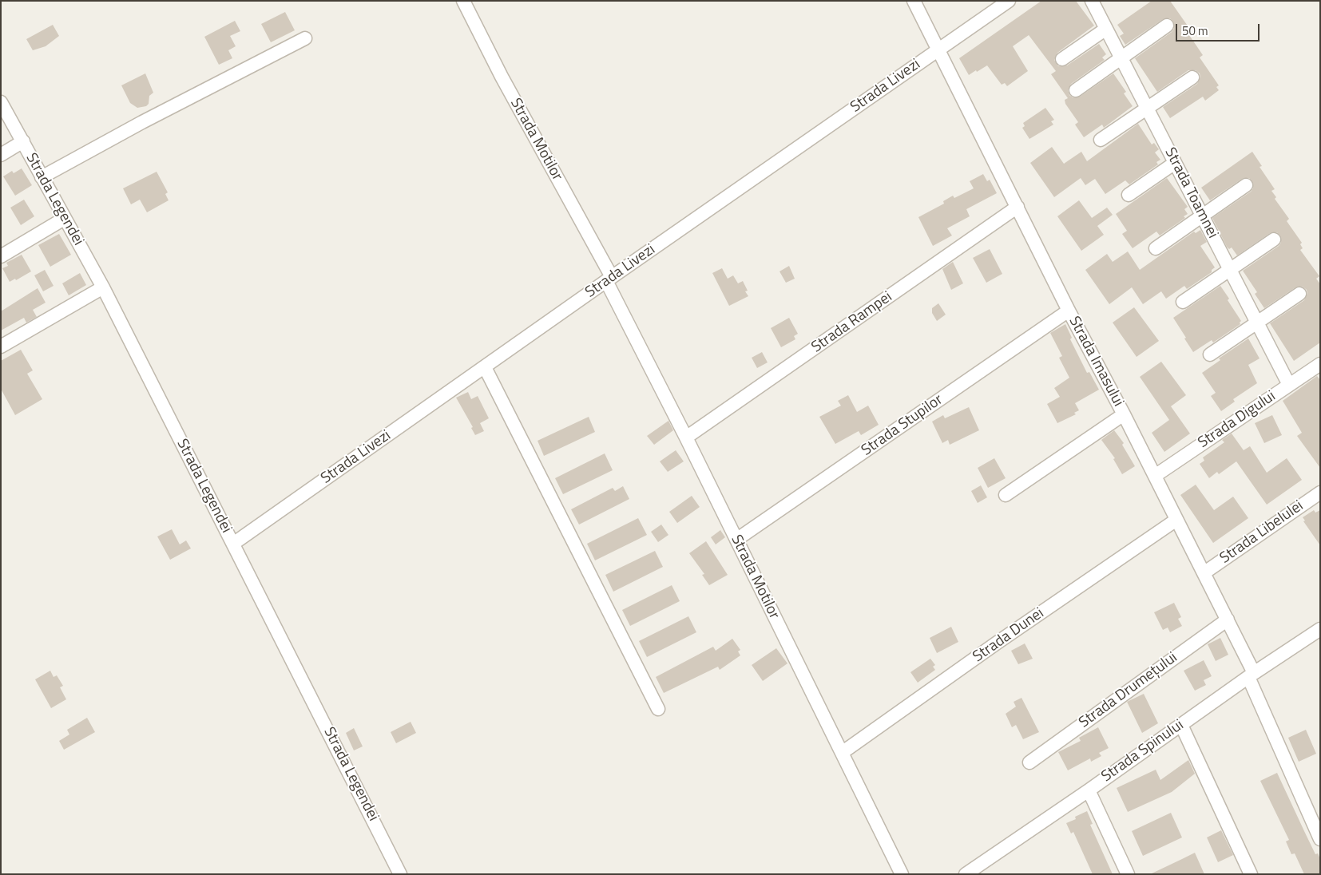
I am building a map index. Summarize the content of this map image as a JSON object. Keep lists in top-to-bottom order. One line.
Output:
{"streets":{"street":["Strada Livezi","Strada Motilor","Strada Toamnei","Strada Legendei","Strada Rampei","Strada Imasului","Strada Digului","Strada Stupilor","Strada Libelulei","Strada Dunei","Strada Drumețului","Strada Spinului"]},"crossings":[["Strada Livezi","Strada Motilor"],["Strada Livezi","Strada Legendei"],["Strada Livezi","Strada Imasului"],["Strada Motilor","Strada Rampei"],["Strada Motilor","Strada Stupilor"],["Strada Motilor","Strada Dunei"],["Strada Toamnei","Strada Digului"],["Strada Rampei","Strada Imasului"],["Strada Imasului","Strada Digului"],["Strada Imasului","Strada Stupilor"],["Strada Imasului","Strada Libelulei"],["Strada Imasului","Strada Dunei"],["Strada Imasului","Strada Drumețului"],["Strada Imasului","Strada Spinului"]],"scale_bar":"50 m"}
